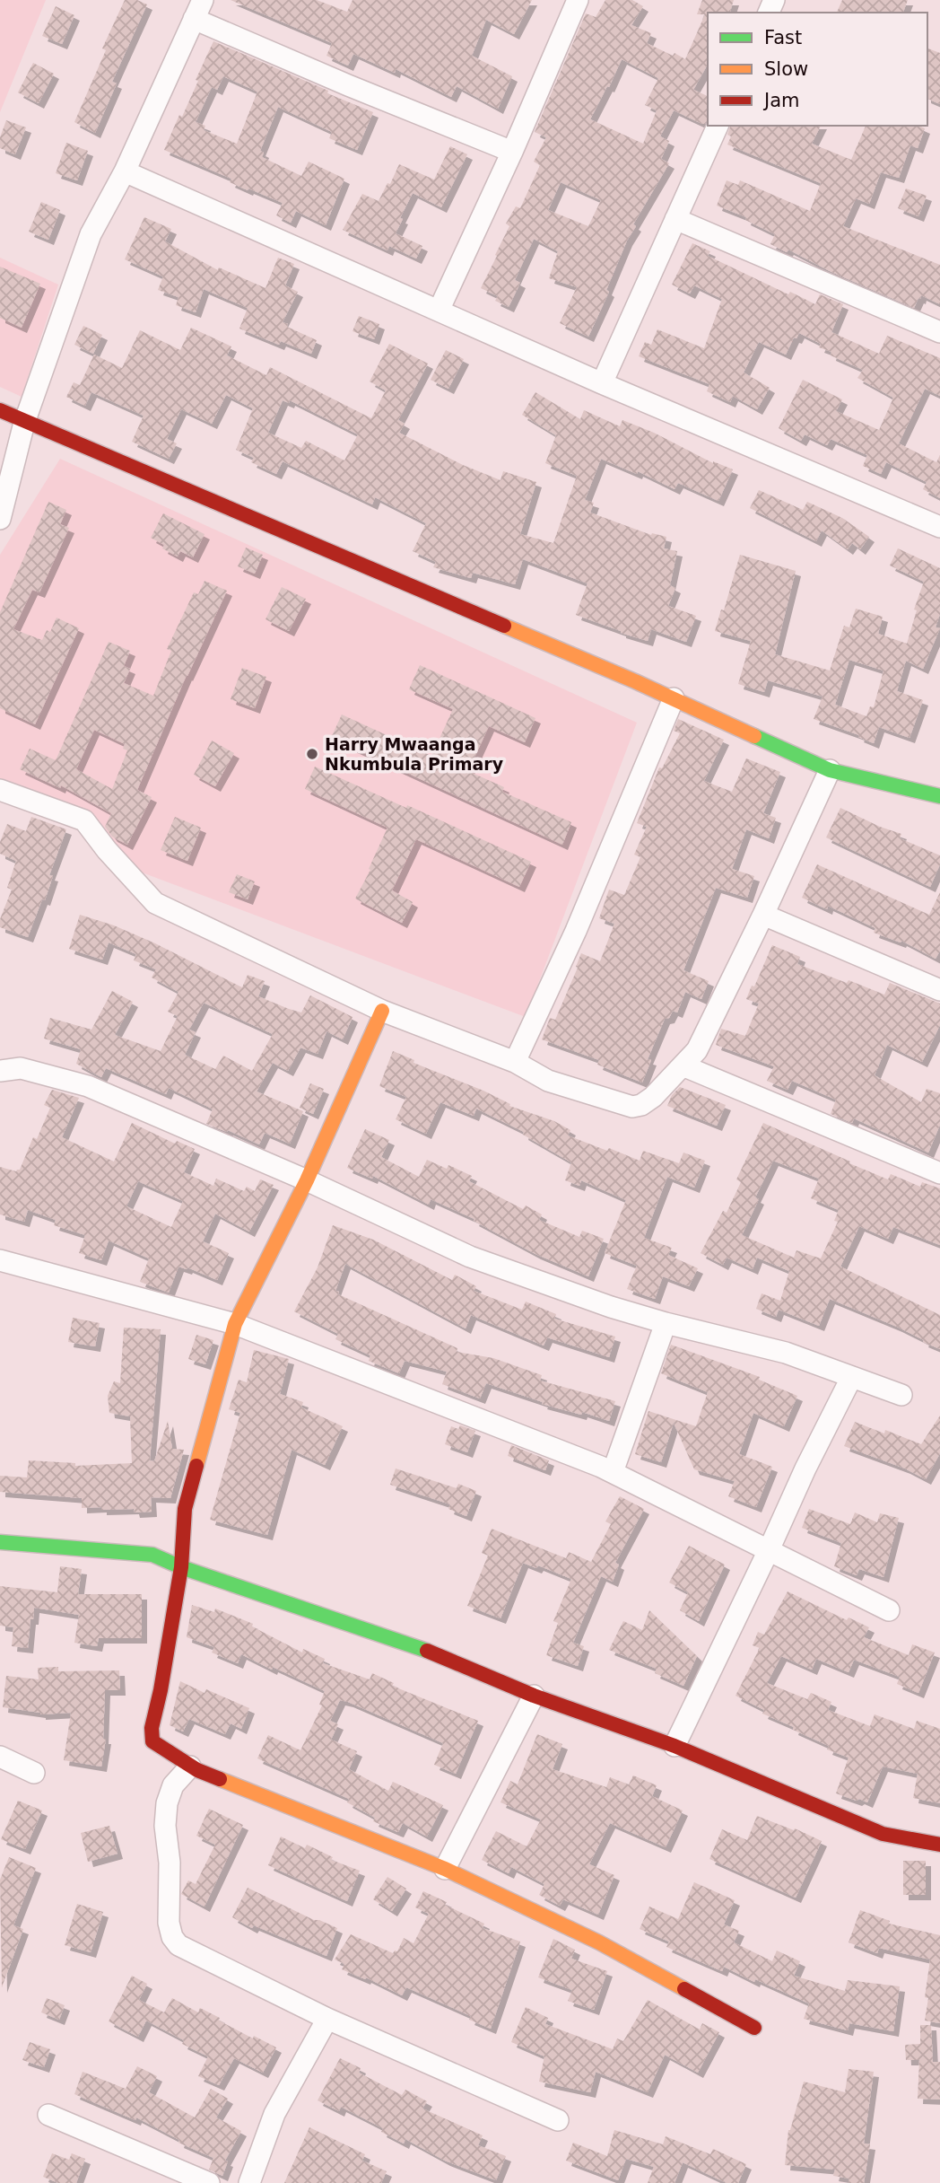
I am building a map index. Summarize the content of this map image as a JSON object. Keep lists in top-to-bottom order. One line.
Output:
{"places":["Harry Mwaanga Nkumbula Primary"],"legend":["Fast","Slow","Jam"]}
